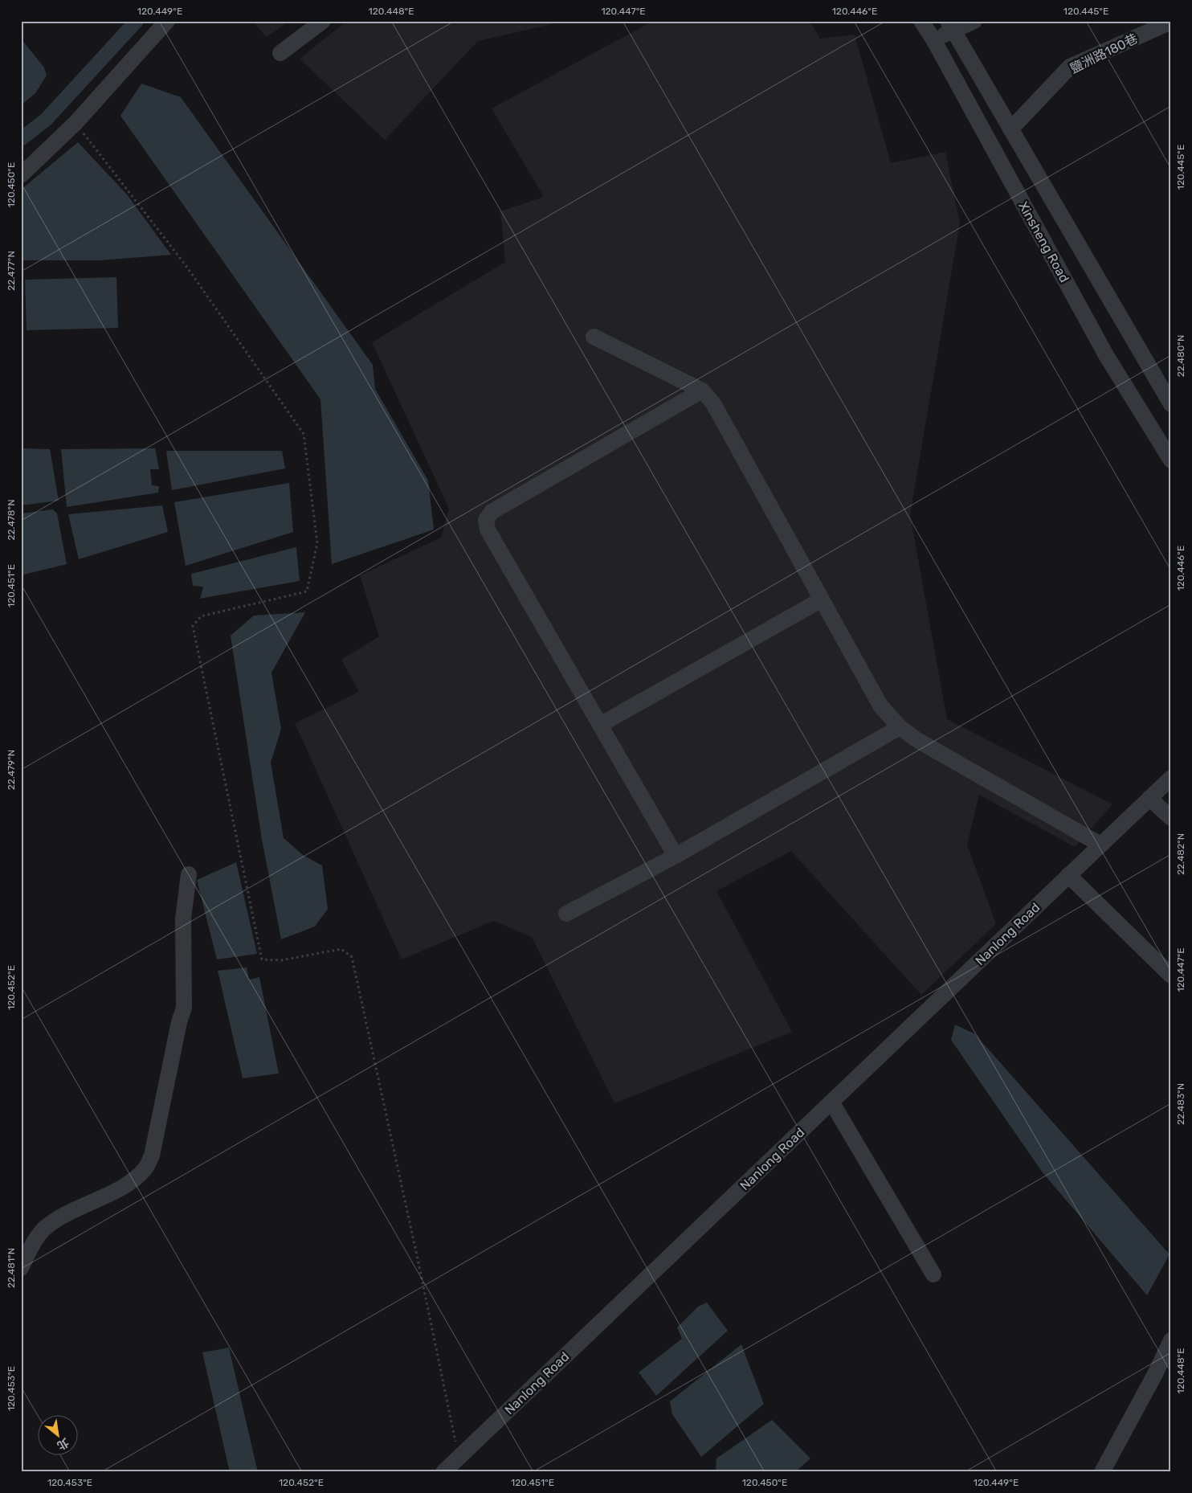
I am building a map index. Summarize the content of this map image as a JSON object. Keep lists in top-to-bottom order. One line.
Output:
{"streets":{"street":["鹽洲路180巷","Xinsheng Road","Nanlong Road"]},"crossings":[["鹽洲路180巷","Xinsheng Road"]],"north":"bottom right","coordinates":["120.449°E","120.448°E","120.447°E","120.446°E","120.445°E","120.450°E","22.477°N","22.480°N","22.478°N","120.451°E","22.479°N","22.482°N","120.452°E","22.483°N","22.481°N","120.453°E"]}
